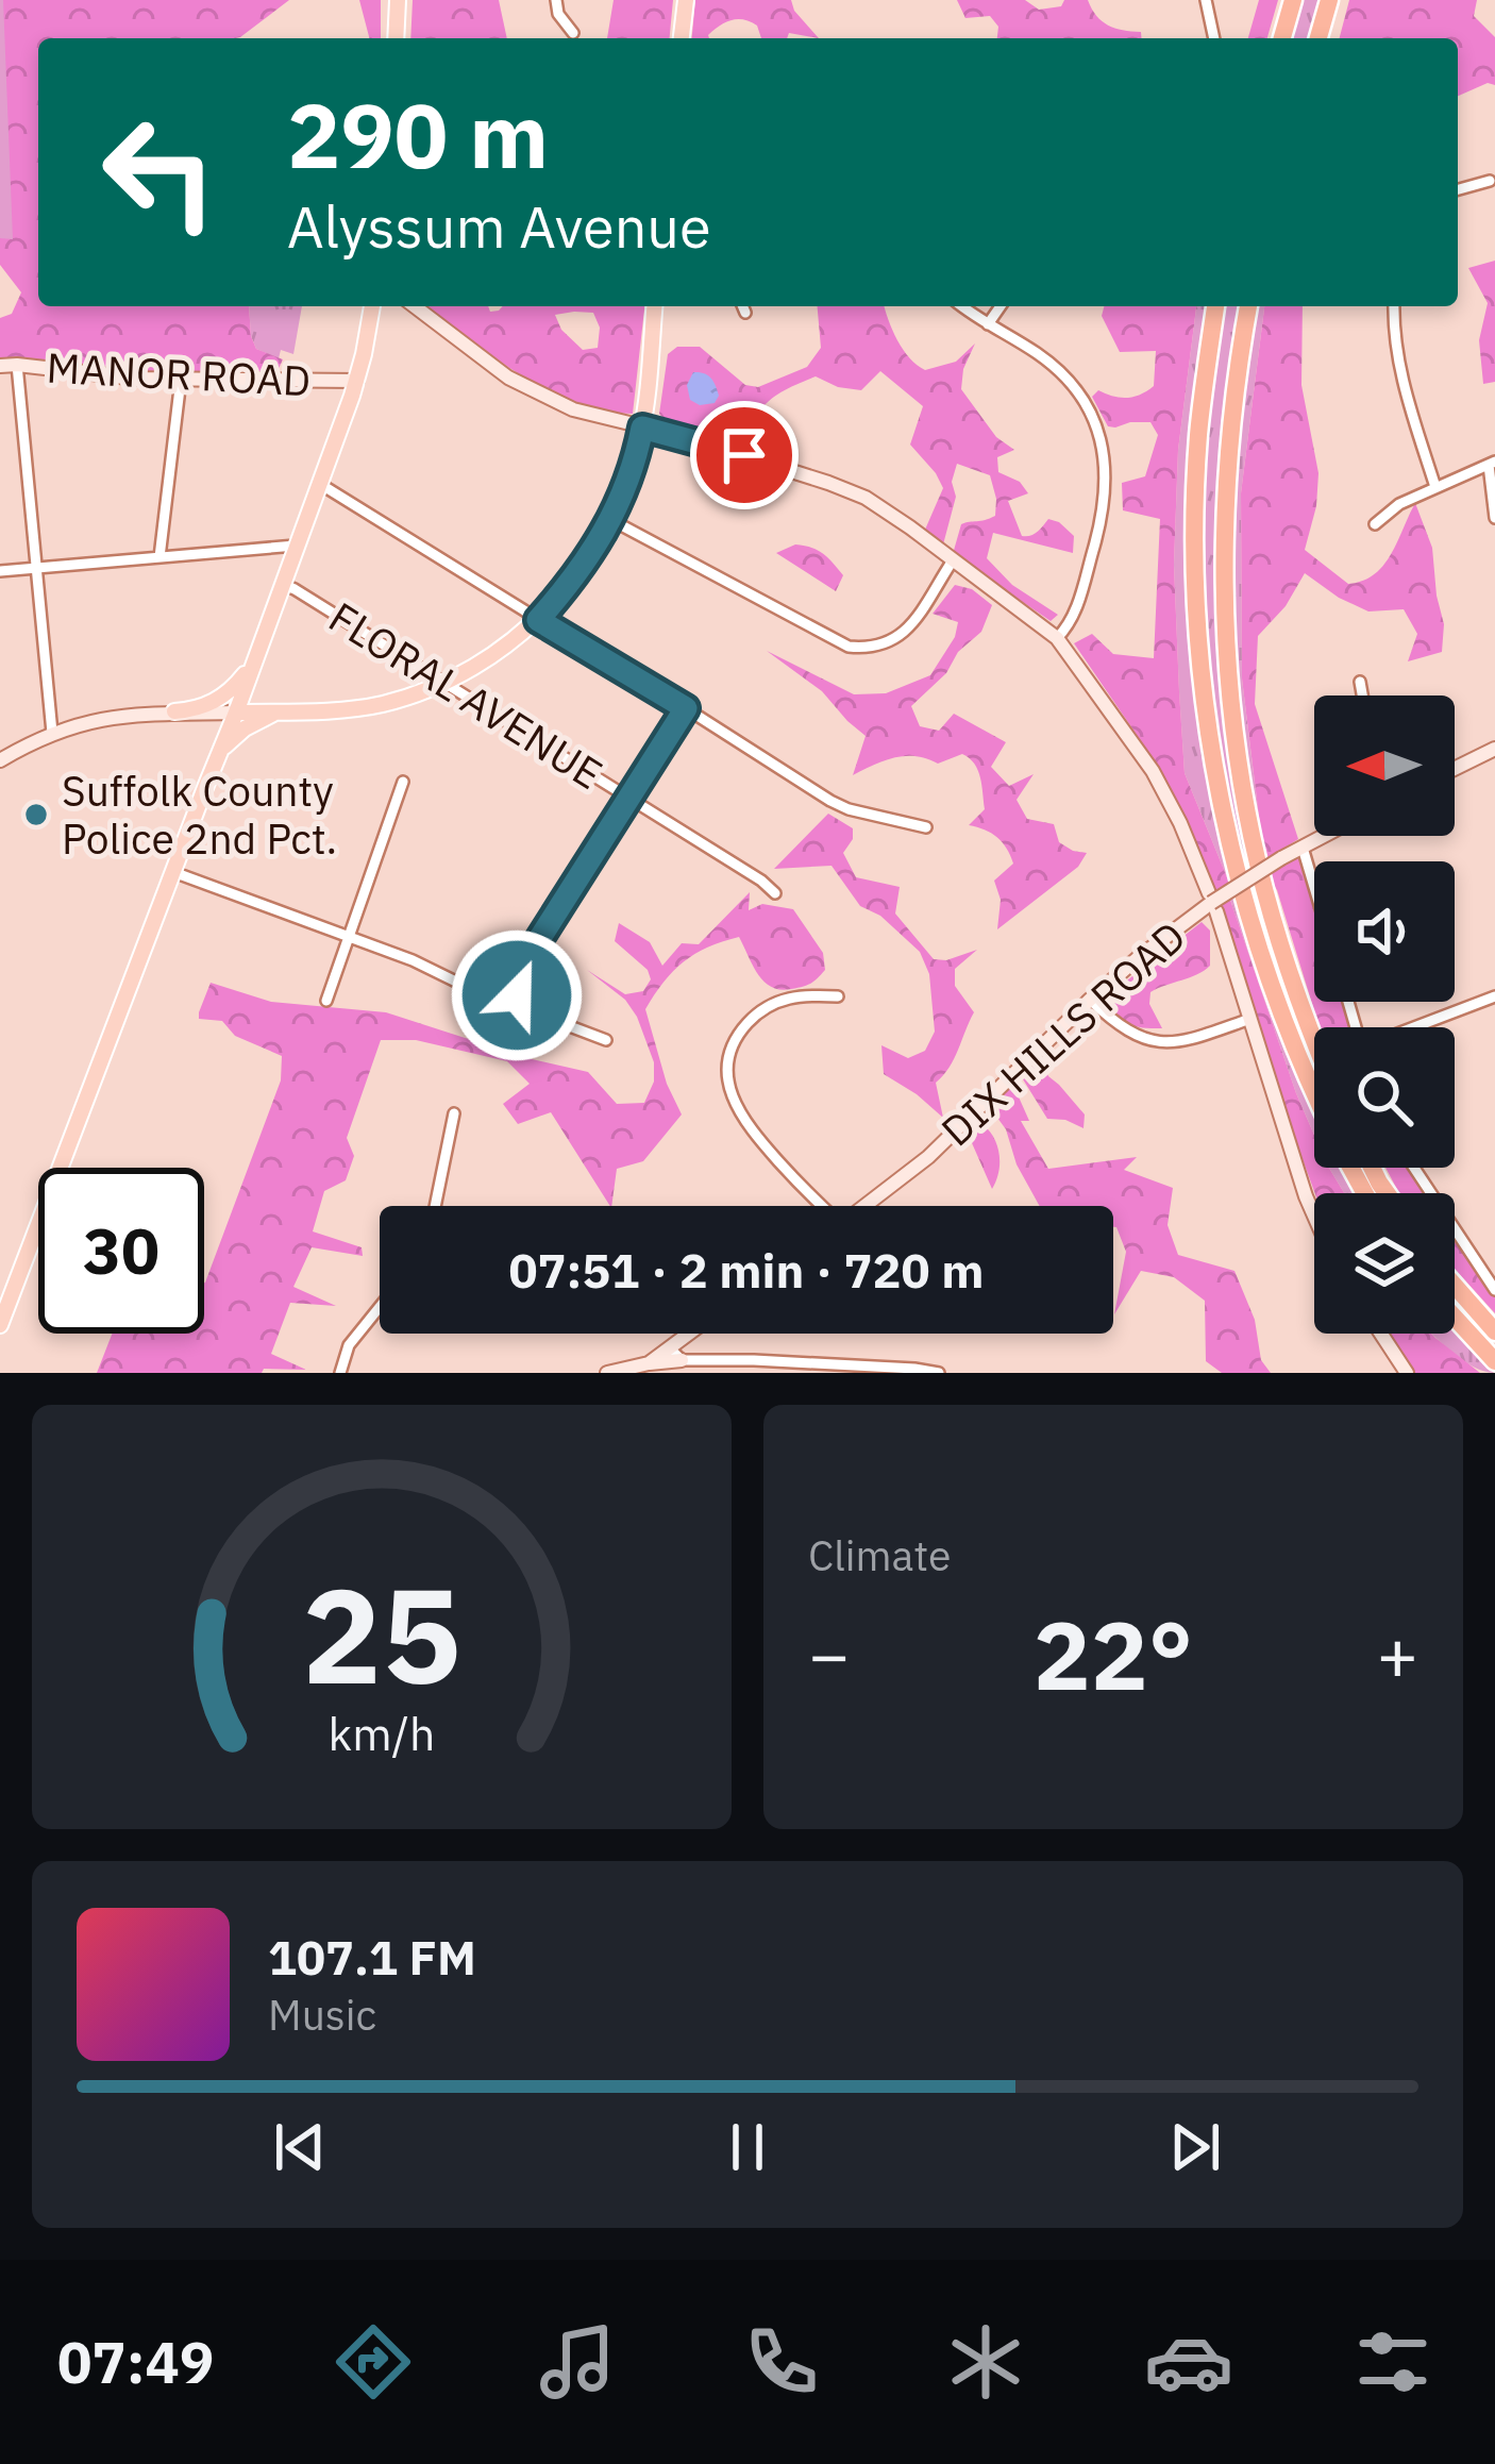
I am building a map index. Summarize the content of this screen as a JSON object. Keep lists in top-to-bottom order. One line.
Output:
{"streets":{"main road":["MANOR ROAD","DIX HILLS ROAD"],"street":["FLORAL AVENUE"]},"places":["Suffolk County Police 2nd Pct."],"north":"left","page":{"turn":["290 m","Alyssum Avenue"],"limit":"30","trip":"07:51 · 2 min · 720 m","tile":"Climate","heat":["−","22°","+"],"song":["107.1 FM","Music"],"tabs":"07:49","gauge":["25","km/h"]}}
